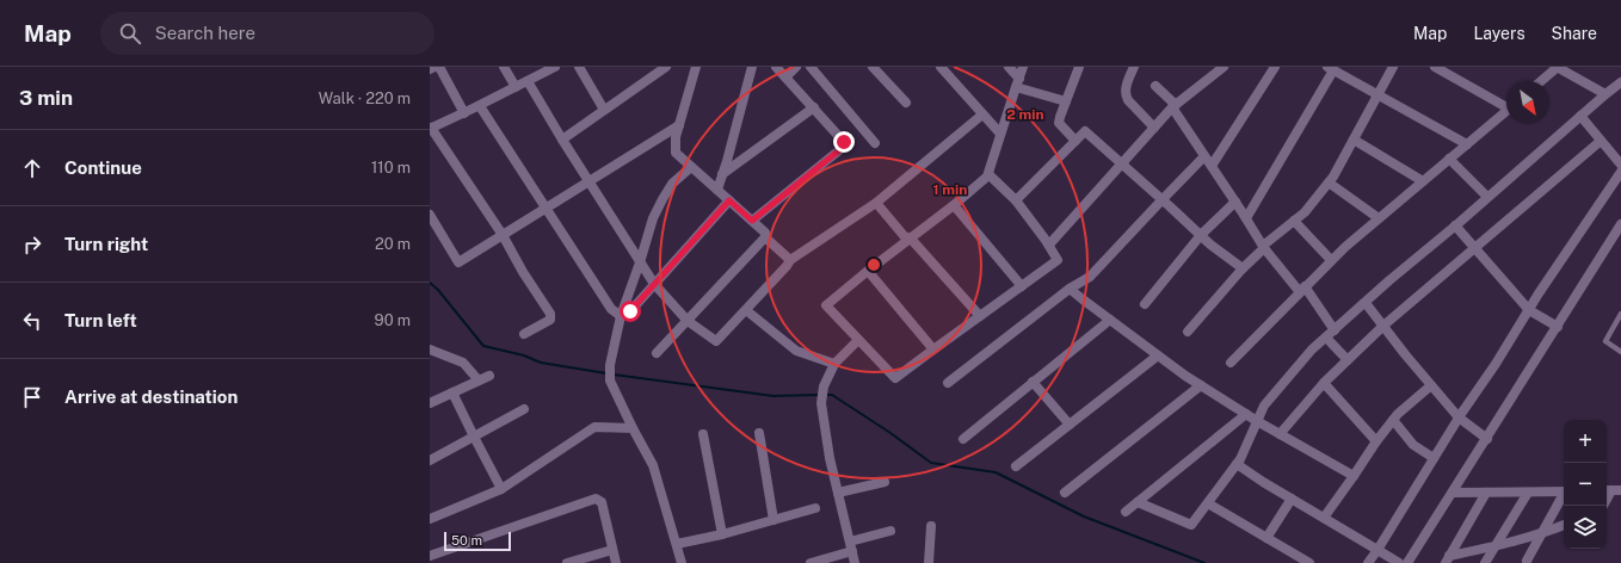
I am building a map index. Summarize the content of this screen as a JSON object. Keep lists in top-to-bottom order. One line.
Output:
{"scale_bar":"50 m","north":"bottom right","page":{"header":"Map","search":"Search here","nav":["Map","Layers","Share"],"heading":["3 min","Walk · 220 m"],"list":[["Continue","110 m"],["Turn right","20 m"],["Turn left","90 m"],"Arrive at destination"],"map_buttons":["+","−"],"scale":"50 m"},"rings":["2 min","1 min"]}
